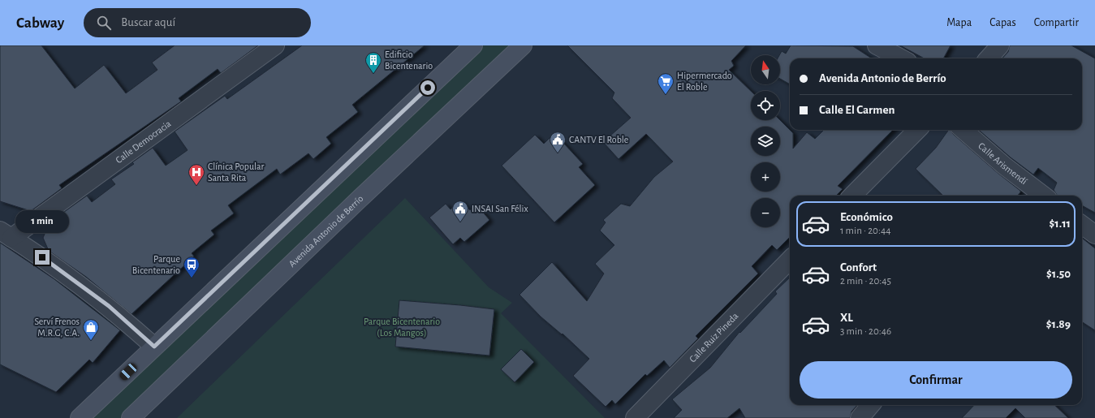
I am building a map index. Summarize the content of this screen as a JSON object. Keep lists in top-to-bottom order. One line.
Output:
{"streets":{"street":["Calle Democracia","Calle Arismendí","Avenida Antonio de Berrío","Calle Ruiz Pineda"]},"parks":["Parque Bicentenario (Los Mangos)"],"places":{"building":["Edificio Bicentenario"],"supermarket":["Hipermercado El Roble"],"public building":["CANTV El Roble","INSAI San Félix"],"hospital":["Clínica Popular Santa Rita"],"bus stop":["Parque Bicentenario"],"shop":["Serví Frenos M.R.G, C.A."]},"north":"top","page":{"header":"Cabway","search":"Buscar aquí","nav":["Mapa","Capas","Compartir"],"map_buttons":["+","−"],"banner":["Avenida Antonio de Berrío","Calle El Carmen"],"list":[{"name":"Económico","note":"1 min · 20:44","value":"$1.11"},{"name":"Confort","note":"2 min · 20:45","value":"$1.50"},{"name":"XL","note":"3 min · 20:46","value":"$1.89"}],"bubble":"1 min","buttons":"Confirmar"}}
